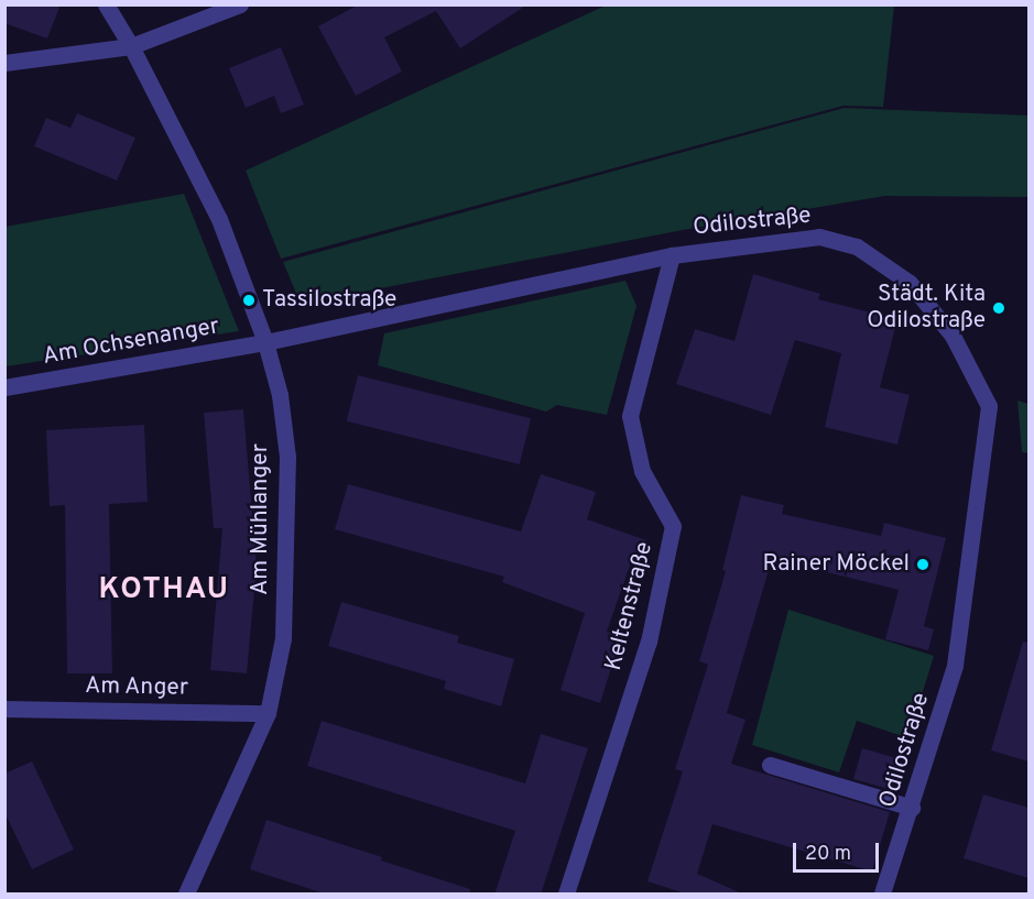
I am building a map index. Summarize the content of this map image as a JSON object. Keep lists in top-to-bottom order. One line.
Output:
{"streets":{"street":["Odilostraße","Am Ochsenanger","Am Mühlanger","Keltenstraße","Am Anger"]},"crossings":[["Odilostraße","Am Ochsenanger"],["Odilostraße","Am Mühlanger"],["Odilostraße","Keltenstraße"],["Am Ochsenanger","Am Mühlanger"],["Am Mühlanger","Am Anger"]],"districts":["KOTHAU"],"places":["Tassilostraße","Städt. Kita Odilostraße","Rainer Möckel"],"scale_bar":"20 m"}
